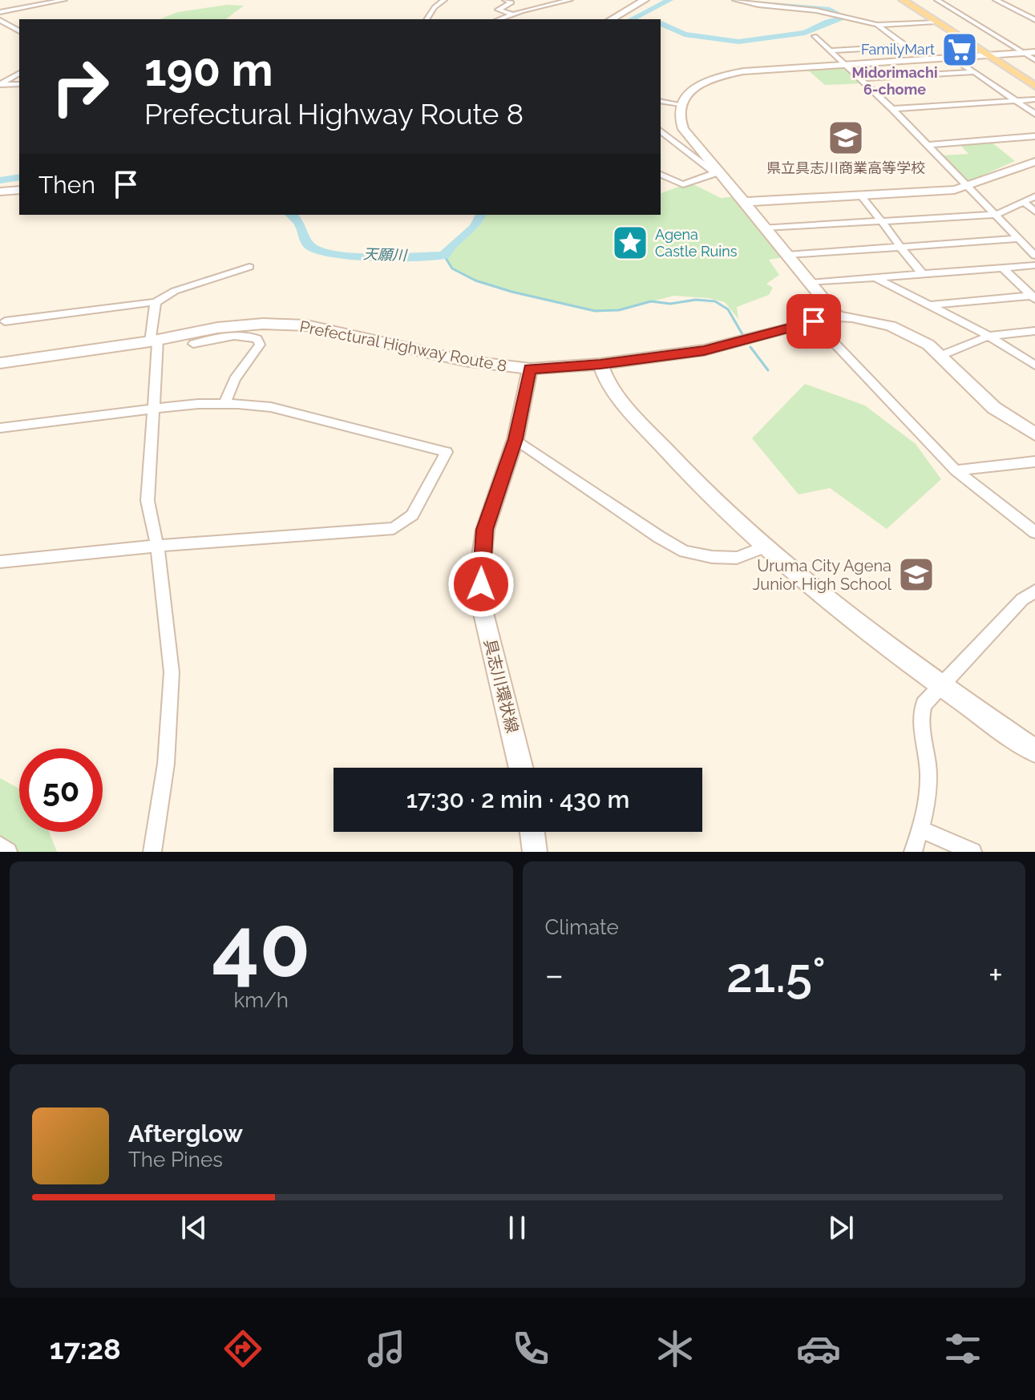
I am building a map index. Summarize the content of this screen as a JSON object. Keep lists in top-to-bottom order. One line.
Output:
{"streets":{"street":["Prefectural Highway Route 8","具志川環状線"]},"crossings":[["Prefectural Highway Route 8","具志川環状線"]],"districts":["Midorimachi 6-chome"],"water":["天願川"],"places":{"supermarket":["FamilyMart"],"school or university":["県立具志川商業高等学校","Uruma City Agena Junior High School"],"place":["Agena Castle Ruins"]},"page":{"turn":["190 m","Prefectural Highway Route 8"],"then":"Then","limit":"50","trip":"17:30 · 2 min · 430 m","tile":[["40","km/h"],"Climate"],"heat":["−","21.5°","+"],"song":["Afterglow","The Pines"],"tabs":"17:28"}}
